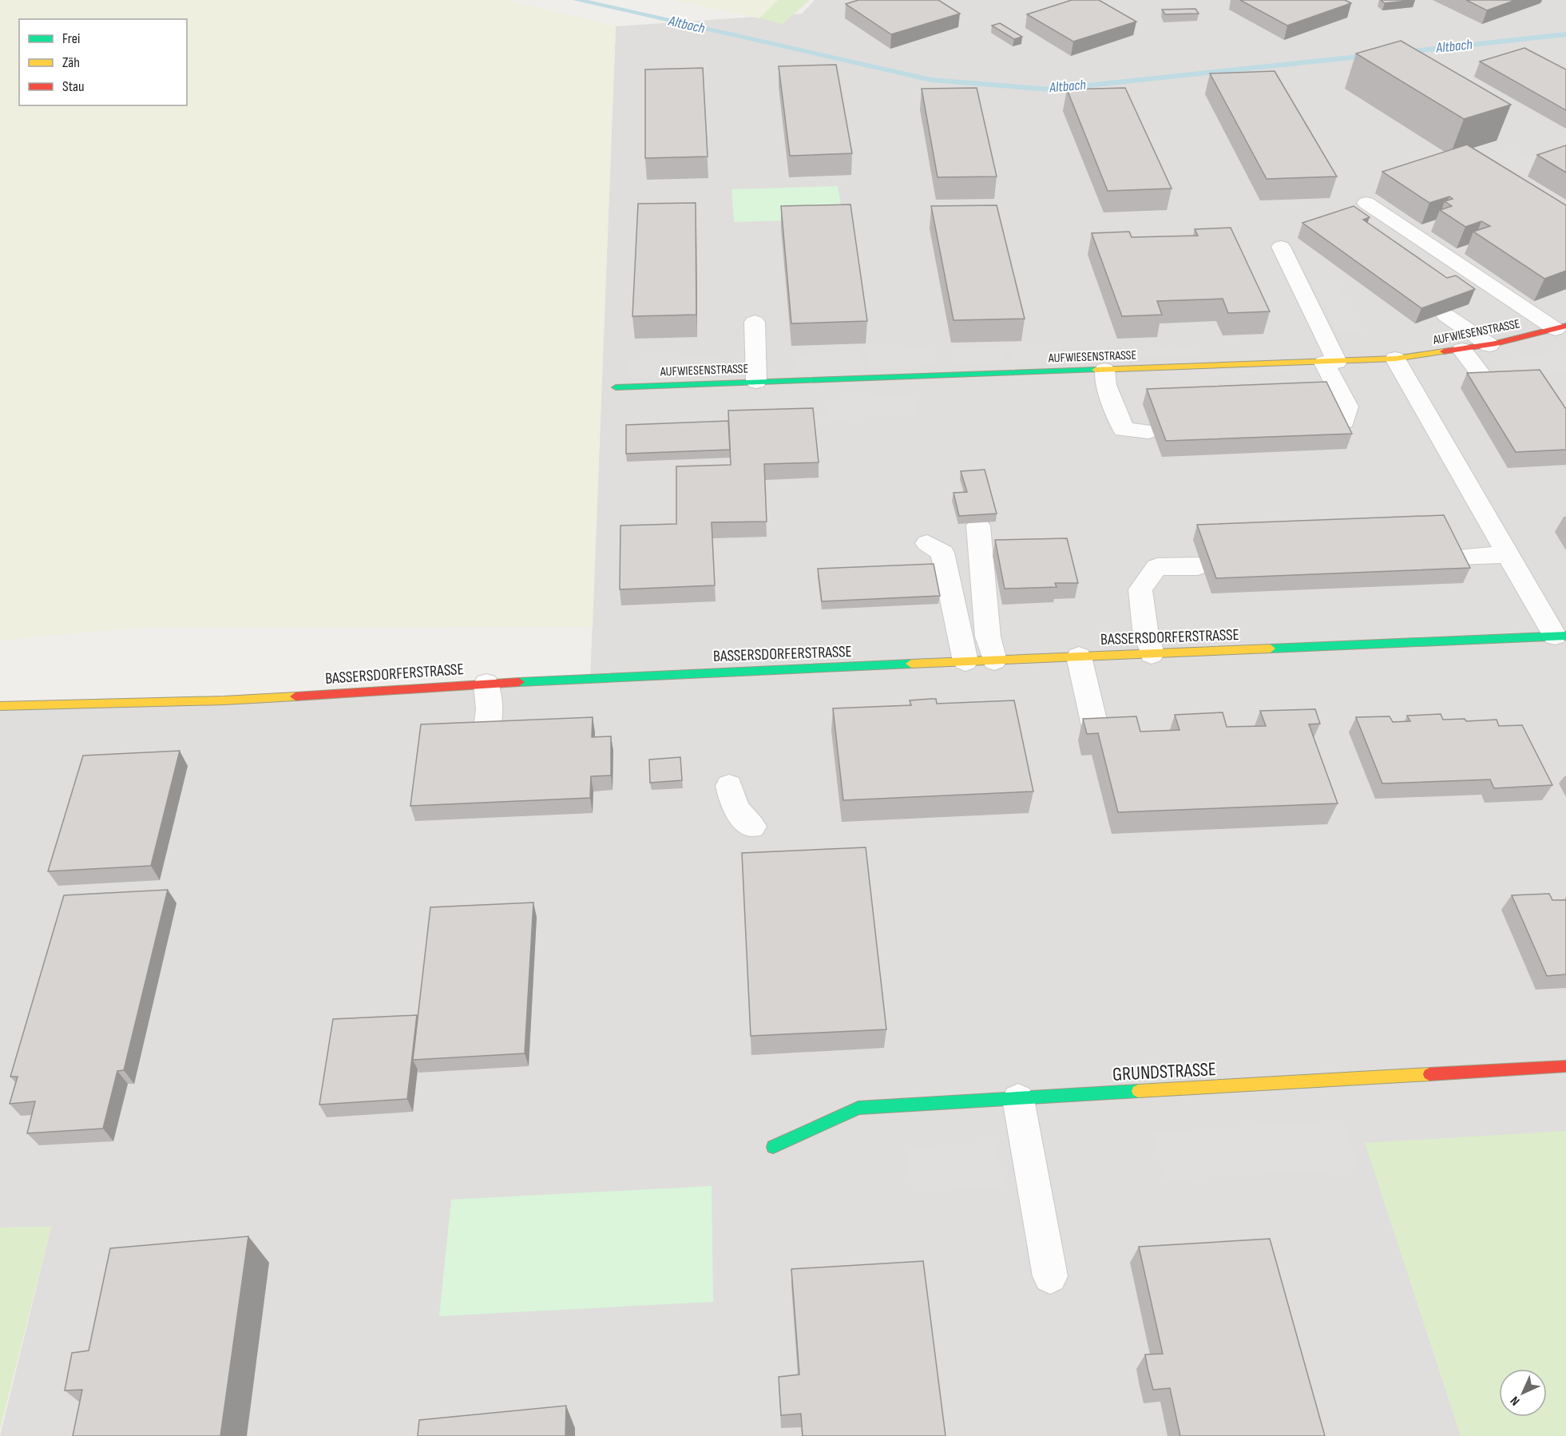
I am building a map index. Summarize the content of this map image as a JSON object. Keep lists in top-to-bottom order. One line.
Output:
{"streets":{"street":["AUFWIESENSTRASSE","BASSERSDORFERSTRASSE","GRUNDSTRASSE"]},"water":["Altbach"],"legend":["Frei","Zäh","Stau"],"north":"bottom left"}
